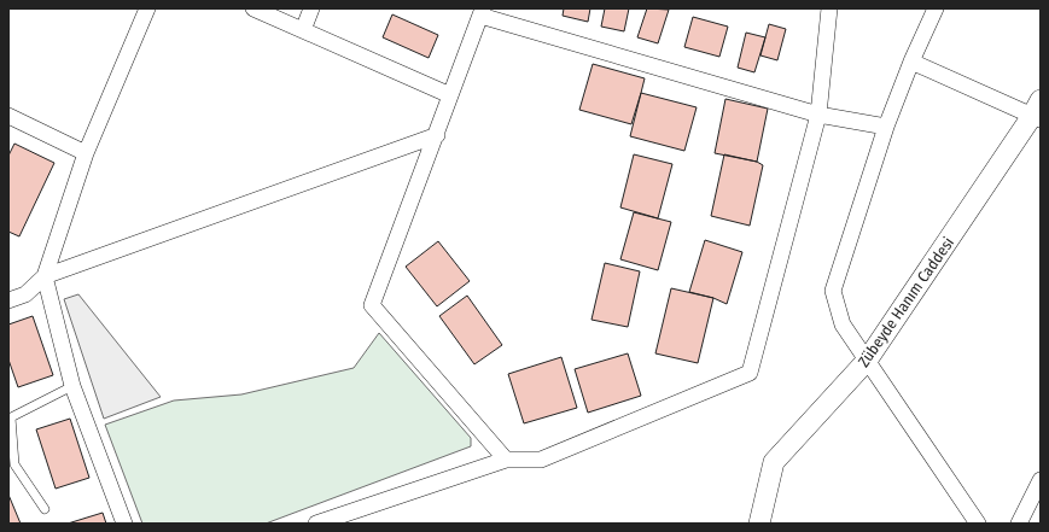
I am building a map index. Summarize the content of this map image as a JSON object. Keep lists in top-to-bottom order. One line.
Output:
{"streets":{"street":["Zübeyde Hanım Caddesi"]}}
